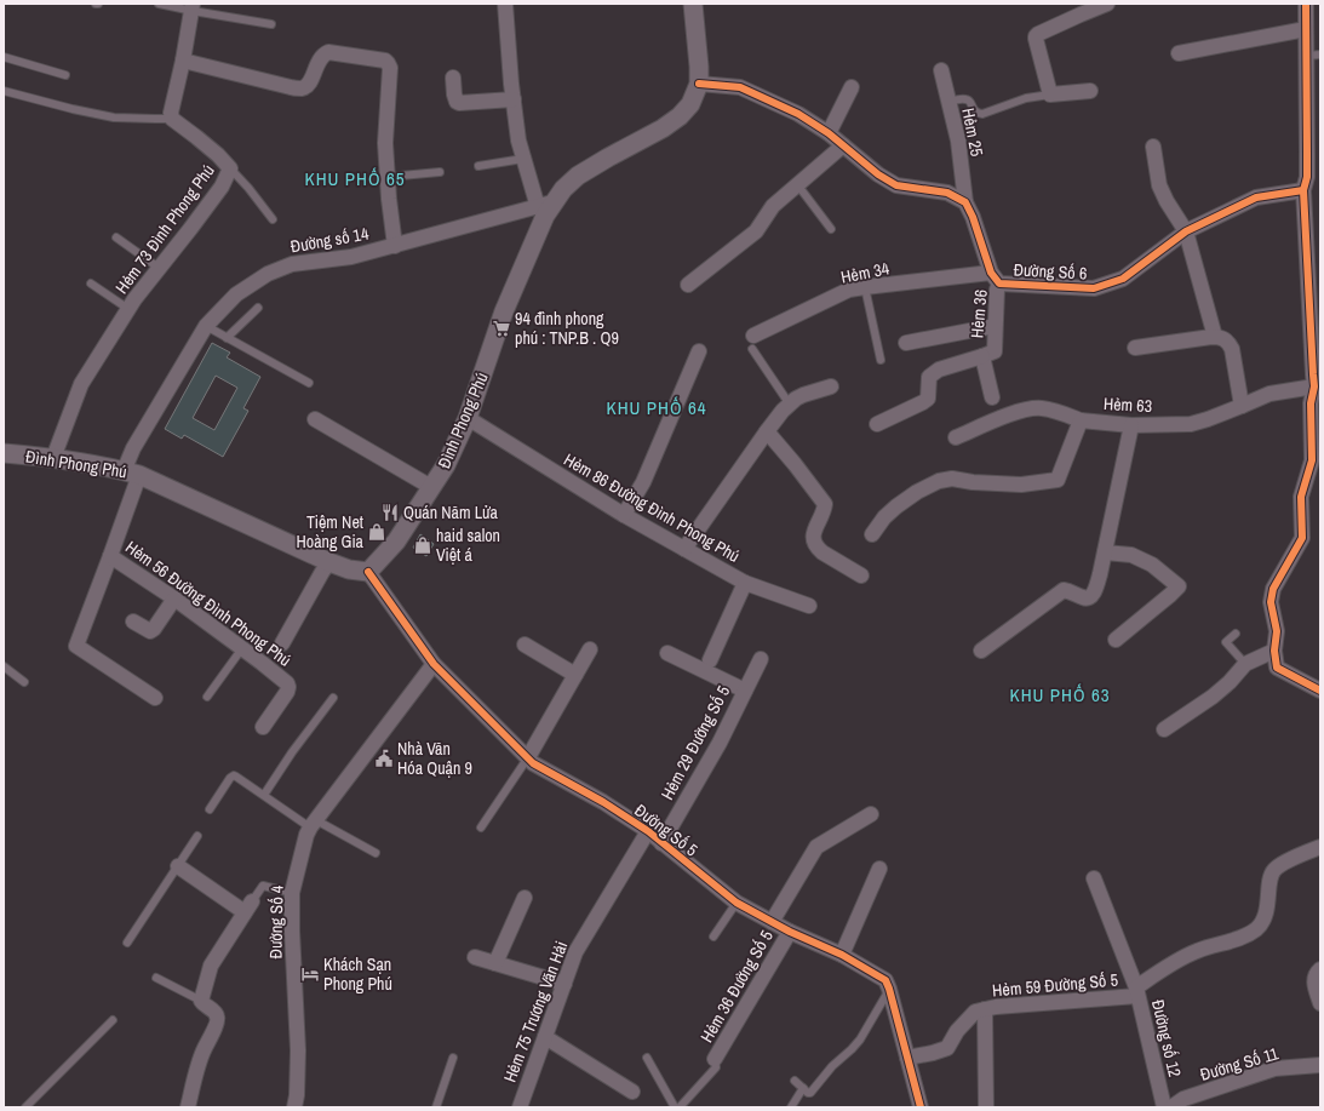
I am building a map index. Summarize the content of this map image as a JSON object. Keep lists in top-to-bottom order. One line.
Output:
{"streets":{"street":["Hẻm 25","Hẻm 73 Đình Phong Phú","Đường số 14","Đường Số 6","Hẻm 34","Hẻm 36","Hẻm 63","Đình Phong Phú","Hẻm 86 Đường Đình Phong Phú","Hẻm 56 Đường Đình Phong Phú","Hẻm 29 Đường Số 5","Đường Số 5","Đường Số 4","Hẻm 59 Đường Số 5","Hẻm 36 Đường Số 5","Hẻm 75 Trương Văn Hải","Đường số 12","Đường Số 11"]},"crossings":[["Hẻm 25","Đường Số 6"],["Hẻm 73 Đình Phong Phú","Đình Phong Phú"],["Đường số 14","Đình Phong Phú"],["Đường số 14","Hẻm 56 Đường Đình Phong Phú"],["Đường Số 6","Hẻm 34"],["Đường Số 6","Hẻm 36"],["Hẻm 34","Hẻm 36"],["Đình Phong Phú","Hẻm 86 Đường Đình Phong Phú"],["Đình Phong Phú","Hẻm 56 Đường Đình Phong Phú"],["Đình Phong Phú","Đường Số 5"],["Hẻm 29 Đường Số 5","Đường Số 5"],["Đường Số 5","Đường Số 4"],["Đường Số 5","Hẻm 36 Đường Số 5"],["Đường Số 5","Hẻm 75 Trương Văn Hải"],["Hẻm 59 Đường Số 5","Đường số 12"]],"districts":["KHU PHỐ 65","KHU PHỐ 64","KHU PHỐ 63"],"places":{"supermarket":["94 đình phong phú : TNP.B . Q9"],"restaurant":["Quán Năm Lửa"],"shop":["Tiệm Net Hoàng Gia","haid salon Việt á"],"public building":["Nhà Văn Hóa Quận 9"],"hotel":["Khách Sạn Phong Phú"]}}
